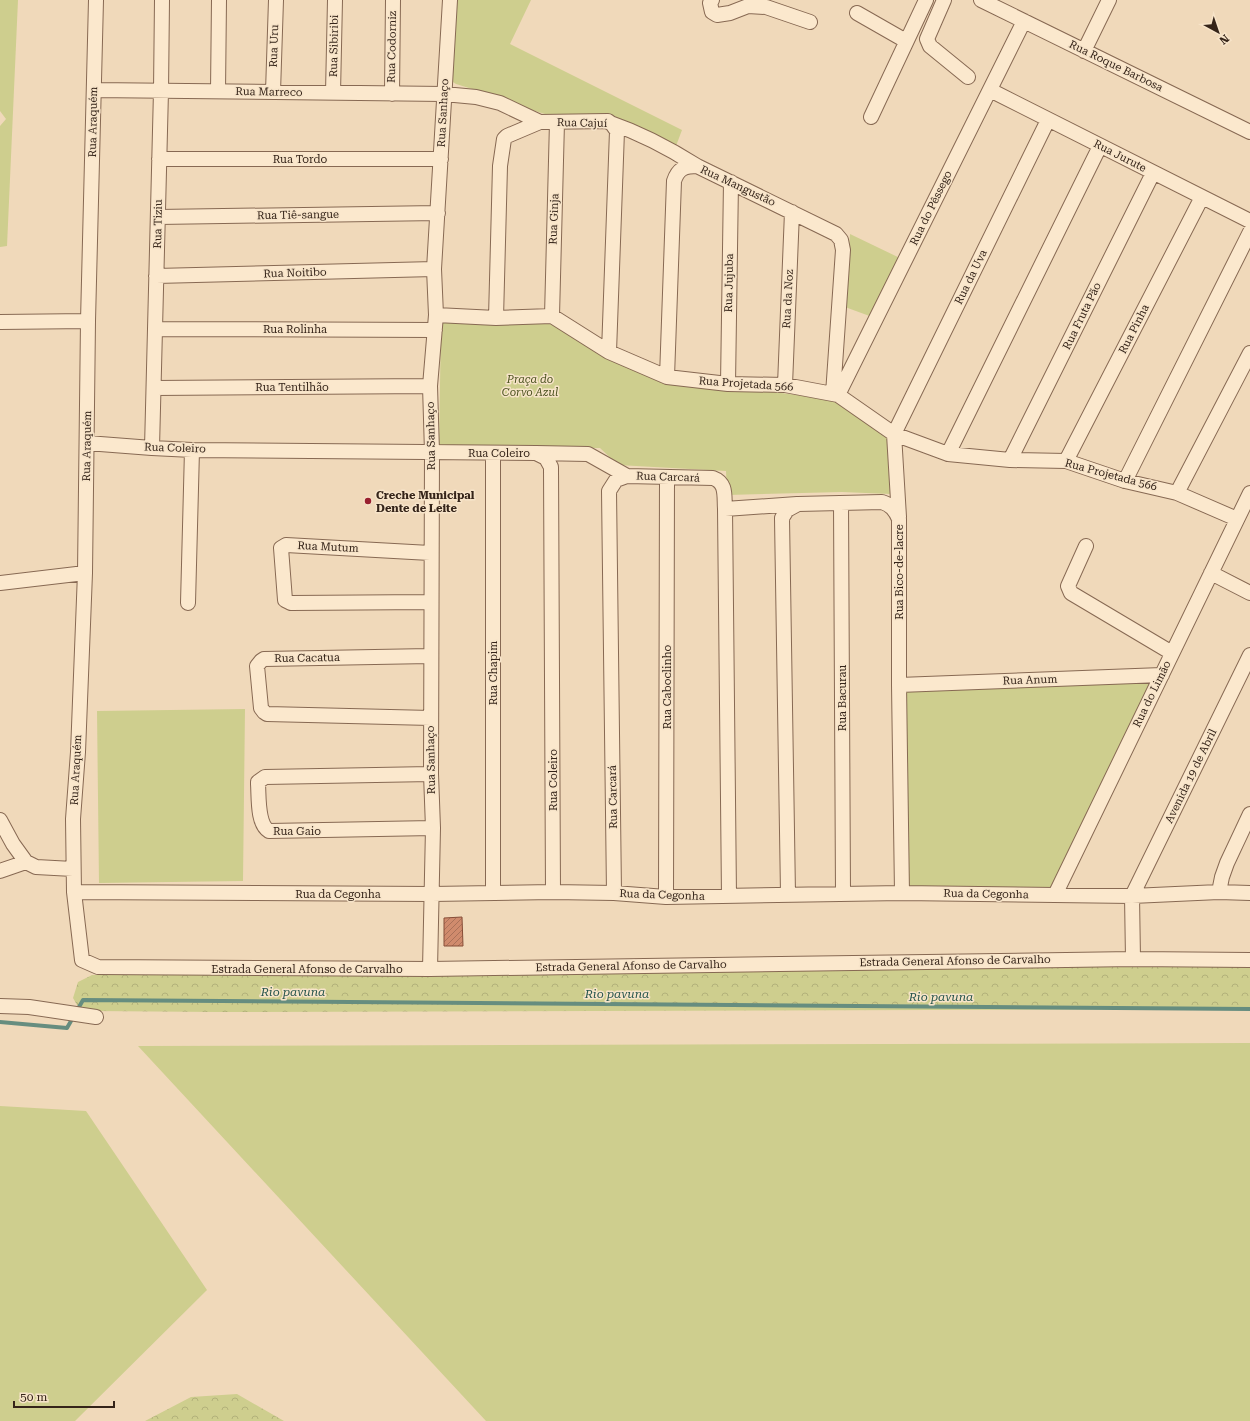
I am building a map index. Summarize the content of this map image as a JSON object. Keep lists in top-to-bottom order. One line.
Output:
{"streets":{"street":["Rua Uru","Rua Sibiribi","Rua Codorniz","Rua Roque Barbosa","Rua Marreco","Rua Sanhaço","Rua Araquém","Rua Cajuí","Rua Jurute","Rua Tordo","Rua Mangustão","Rua do Pêssego","Rua Tiê-sangue","Rua Ginja","Rua Tiziu","Rua Noitibo","Rua da Uva","Rua Jujuba","Rua da Noz","Rua Fruta Pão","Rua Rolinha","Rua Pinha","Rua Projetada 566","Rua Tentilhão","Rua Coleiro","Rua Carcará","Rua Mutum","Rua Bico-de-lacre","Rua Cacatua","Rua Chapim","Rua Anum","Rua Caboclinho","Rua do Limão","Rua Bacurau","Avenida 19 de Abril","Rua Gaio","Rua da Cegonha","Estrada General Afonso de Carvalho"]},"crossings":[["Rua Uru","Rua Marreco"],["Rua Sibiribi","Rua Marreco"],["Rua Codorniz","Rua Marreco"],["Rua Roque Barbosa","Rua do Pêssego"],["Rua Marreco","Rua Sanhaço"],["Rua Marreco","Rua Araquém"],["Rua Marreco","Rua Cajuí"],["Rua Marreco","Rua Tiziu"],["Rua Sanhaço","Rua Tordo"],["Rua Sanhaço","Rua Tiê-sangue"],["Rua Sanhaço","Rua Noitibo"],["Rua Sanhaço","Rua Rolinha"],["Rua Sanhaço","Rua Tentilhão"],["Rua Sanhaço","Rua Coleiro"],["Rua Sanhaço","Rua Mutum"],["Rua Sanhaço","Rua Cacatua"],["Rua Sanhaço","Rua Gaio"],["Rua Sanhaço","Rua da Cegonha"],["Rua Sanhaço","Estrada General Afonso de Carvalho"],["Rua Araquém","Rua Coleiro"],["Rua Araquém","Rua da Cegonha"],["Rua Araquém","Estrada General Afonso de Carvalho"],["Rua Cajuí","Rua Ginja"],["Rua Cajuí","Rua Projetada 566"],["Rua Jurute","Rua do Pêssego"],["Rua Jurute","Rua da Uva"],["Rua Jurute","Rua Fruta Pão"],["Rua Jurute","Rua Pinha"],["Rua Tordo","Rua Tiziu"],["Rua Mangustão","Rua do Pêssego"],["Rua Mangustão","Rua Jujuba"],["Rua Mangustão","Rua da Noz"],["Rua Mangustão","Rua Projetada 566"],["Rua do Pêssego","Rua Projetada 566"],["Rua Tiê-sangue","Rua Tiziu"],["Rua Ginja","Rua Projetada 566"],["Rua Tiziu","Rua Noitibo"],["Rua Tiziu","Rua Rolinha"],["Rua Tiziu","Rua Tentilhão"],["Rua Tiziu","Rua Coleiro"],["Rua da Uva","Rua Projetada 566"],["Rua Jujuba","Rua Projetada 566"],["Rua da Noz","Rua Projetada 566"],["Rua Fruta Pão","Rua Projetada 566"],["Rua Pinha","Rua Projetada 566"],["Rua Projetada 566","Rua do Limão"],["Rua Coleiro","Rua Chapim"],["Rua Coleiro","Rua da Cegonha"],["Rua Carcará","Rua Bico-de-lacre"],["Rua Carcará","Rua Caboclinho"],["Rua Carcará","Rua da Cegonha"],["Rua Bico-de-lacre","Rua Anum"],["Rua Bico-de-lacre","Rua Bacurau"],["Rua Bico-de-lacre","Rua da Cegonha"],["Rua Chapim","Rua da Cegonha"],["Rua Anum","Rua do Limão"],["Rua Caboclinho","Rua da Cegonha"],["Rua do Limão","Rua da Cegonha"],["Rua Bacurau","Rua da Cegonha"],["Avenida 19 de Abril","Rua da Cegonha"],["Rua da Cegonha","Estrada General Afonso de Carvalho"]],"water":["Rio pavuna"],"parks":["Praça do Corvo Azul"],"places":["Creche Municipal Dente de Leite"],"scale_bar":"50 m","north":"bottom right"}
